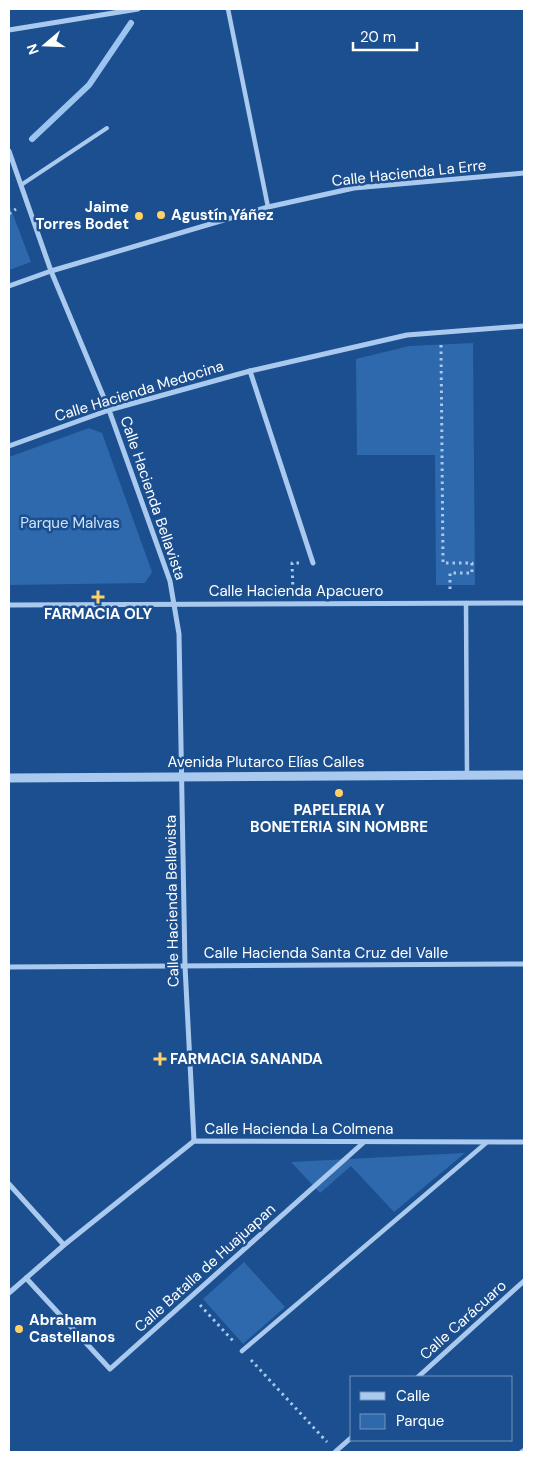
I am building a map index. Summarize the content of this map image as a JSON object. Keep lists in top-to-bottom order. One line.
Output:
{"streets":{"street":["Calle Hacienda La Erre","Calle Hacienda Medocina","Calle Hacienda Bellavista","Calle Hacienda Apacuero","Avenida Plutarco Elías Calles","Calle Hacienda Santa Cruz del Valle","Calle Hacienda La Colmena","Calle Batalla de Huajuapan","Calle Carácuaro"]},"crossings":[["Calle Hacienda La Erre","Calle Hacienda Bellavista"],["Calle Hacienda Medocina","Calle Hacienda Bellavista"],["Calle Hacienda Bellavista","Calle Hacienda Apacuero"],["Calle Hacienda Bellavista","Avenida Plutarco Elías Calles"],["Calle Hacienda Bellavista","Calle Hacienda Santa Cruz del Valle"],["Calle Hacienda Bellavista","Calle Hacienda La Colmena"],["Calle Hacienda La Colmena","Calle Batalla de Huajuapan"]],"parks":["Parque Malvas"],"places":{"other":["Agustín Yáñez","Jaime Torres Bodet","PAPELERIA Y BONETERIA SIN NOMBRE","Abraham Castellanos"],"health":["FARMACIA OLY","FARMACIA SANANDA"]},"legend":["Calle","Parque"],"scale_bar":"20 m","north":"left"}
